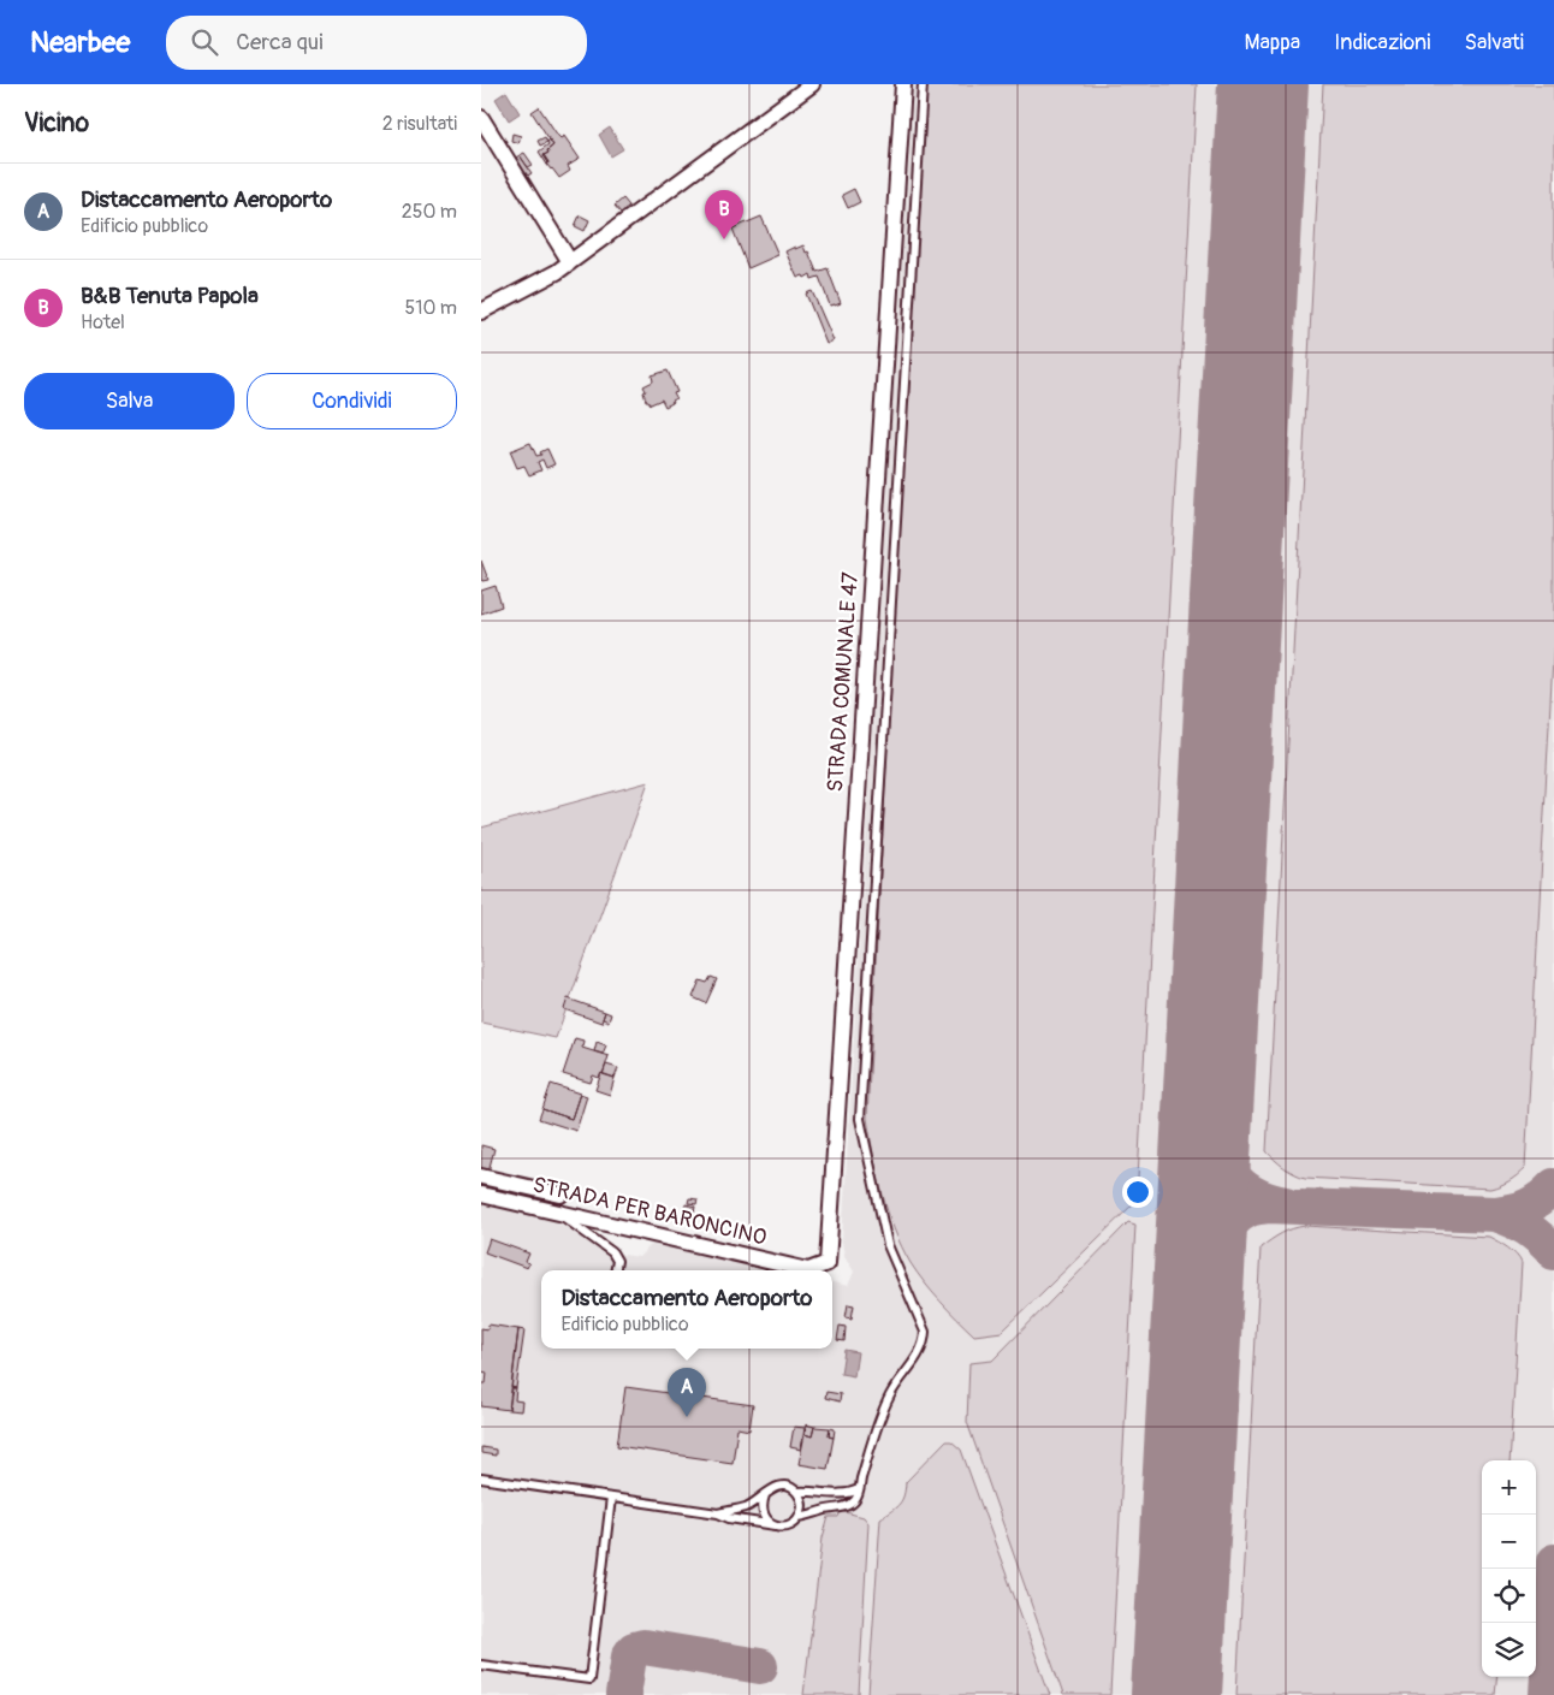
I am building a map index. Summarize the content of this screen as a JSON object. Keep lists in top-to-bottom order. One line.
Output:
{"streets":{"street":["STRADA COMUNALE 47","STRADA PER BARONCINO"]},"crossings":[["STRADA COMUNALE 47","STRADA PER BARONCINO"]],"page":{"header":"Nearbee","search":"Cerca qui","nav":["Mappa","Indicazioni","Salvati"],"heading":["Vicino","2 risultati"],"list":[{"mark":"A","name":"Distaccamento Aeroporto","note":"Edificio pubblico","value":"250 m"},{"mark":"B","name":"B&B Tenuta Papola","note":"Hotel","value":"510 m"}],"pins":["B","A"],"buttons":["Salva","Condividi"],"popup":["Distaccamento Aeroporto","Edificio pubblico"],"map_buttons":["+","−"]}}
